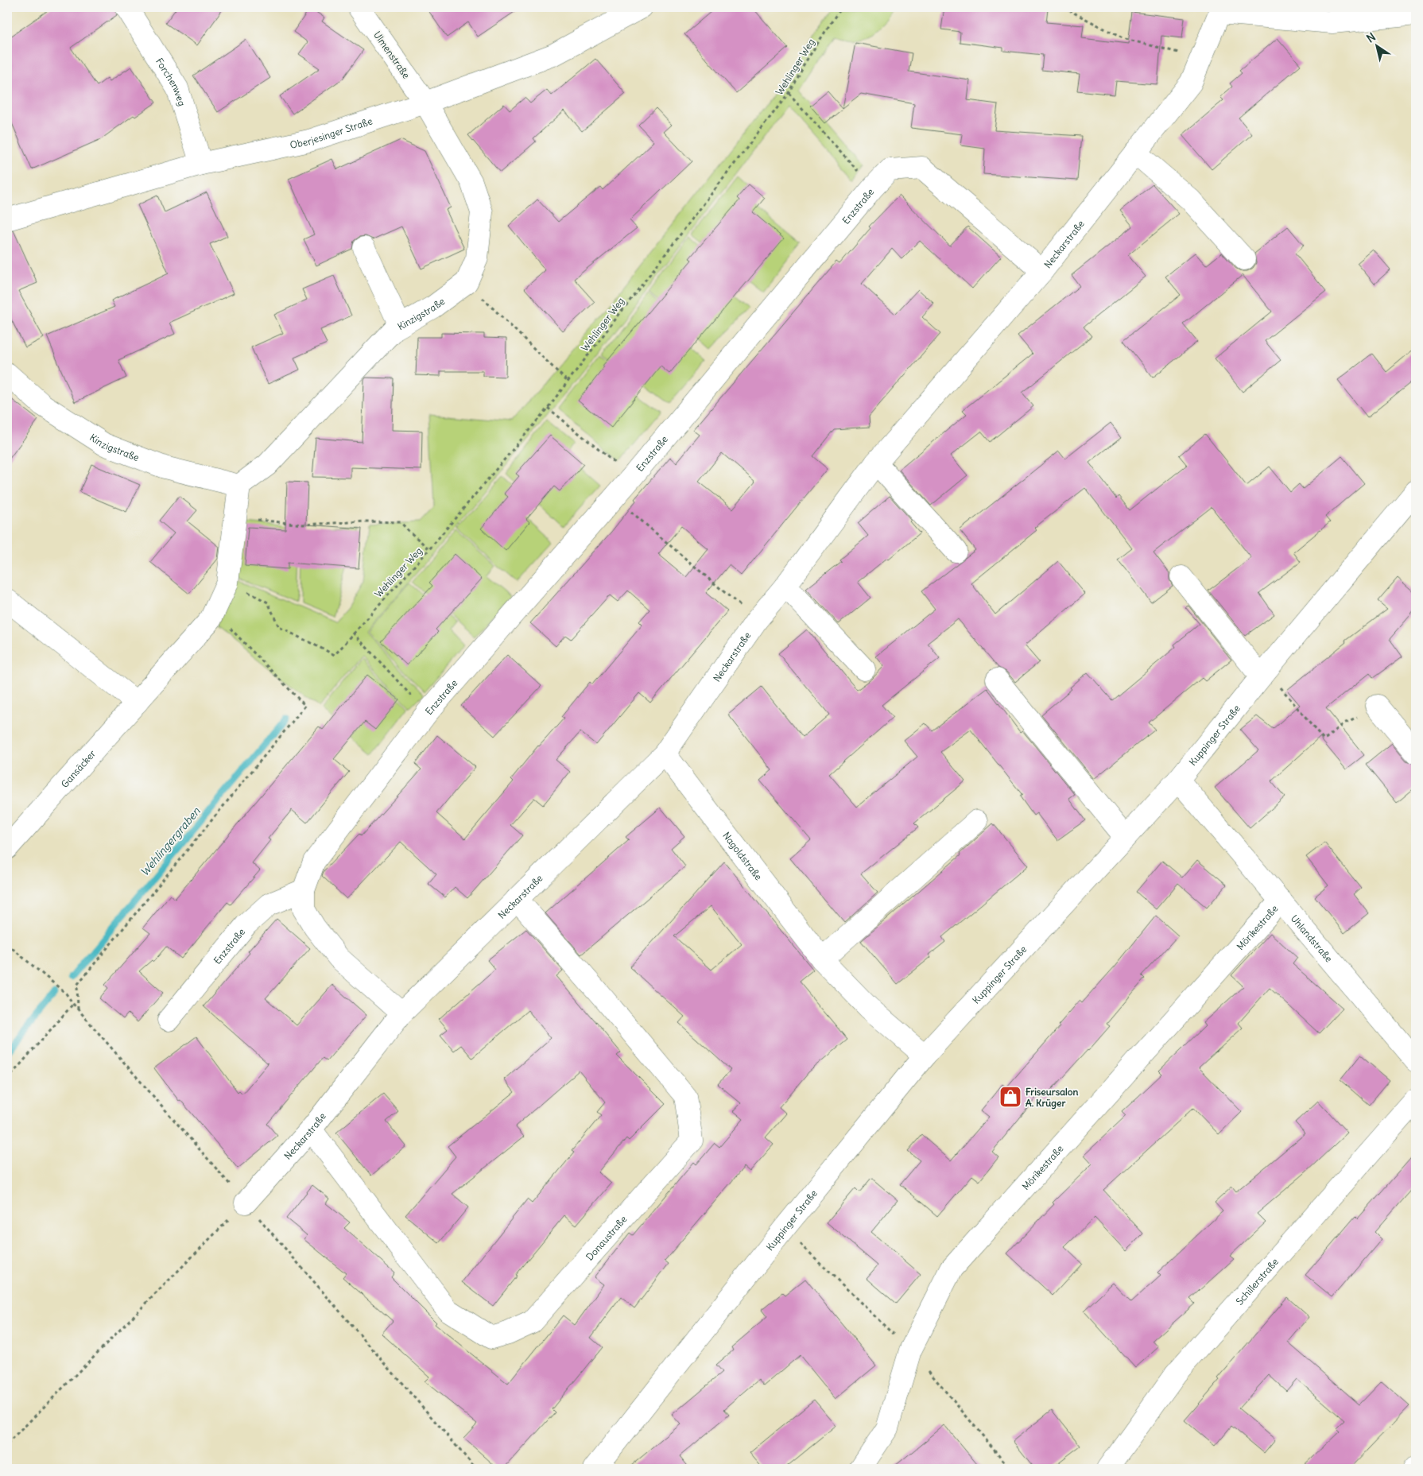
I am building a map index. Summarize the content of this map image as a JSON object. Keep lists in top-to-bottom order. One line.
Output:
{"streets":{"street":["Ulmenstraße","Forchenweg","Oberjesinger Straße","Enzstraße","Neckarstraße","Kinzigstraße","Kuppinger Straße","Gansäcker","Nagoldstraße","Mörikestraße","Uhlandstraße","Donaustraße","Schillerstraße"],"path":["Wehlinger Weg"]},"crossings":[["Ulmenstraße","Oberjesinger Straße"],["Forchenweg","Oberjesinger Straße"],["Enzstraße","Neckarstraße"],["Neckarstraße","Nagoldstraße"],["Neckarstraße","Donaustraße"],["Kuppinger Straße","Nagoldstraße"],["Kuppinger Straße","Uhlandstraße"],["Mörikestraße","Uhlandstraße"]],"water":["Wehlingergraben"],"places":{"shop":["Friseursalon A. Krüger"]},"north":"top left"}
